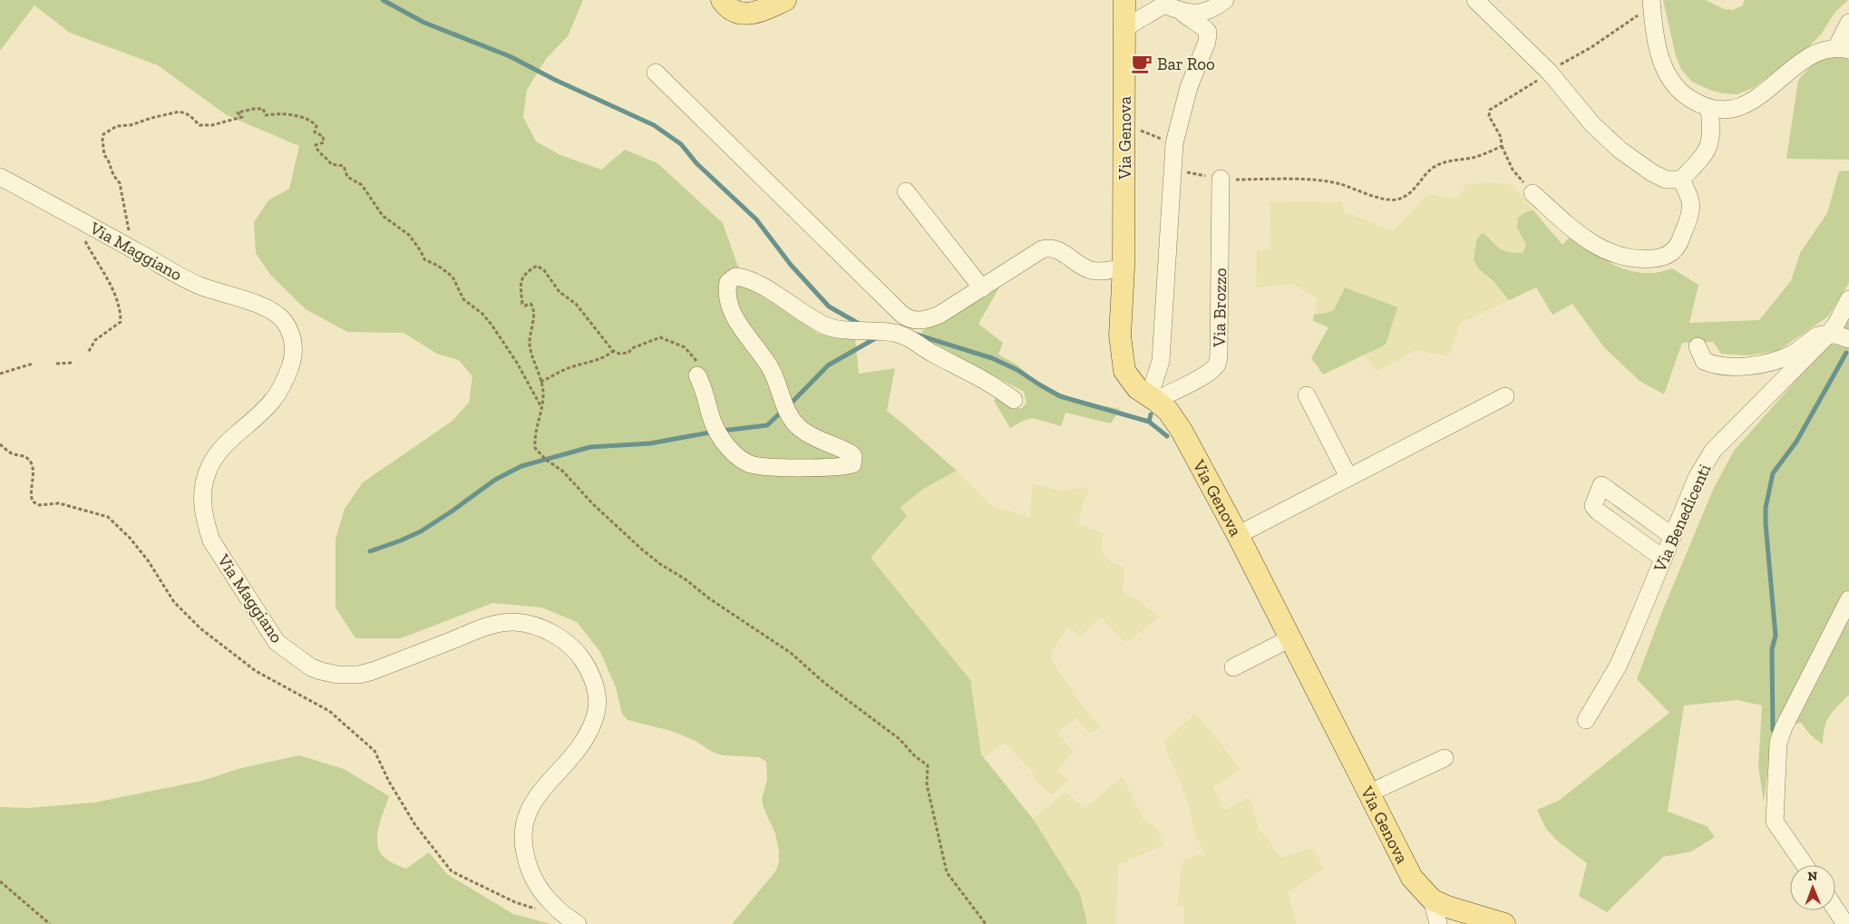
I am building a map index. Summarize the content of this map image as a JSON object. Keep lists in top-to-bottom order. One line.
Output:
{"streets":{"main road":["Via Genova"],"street":["Via Maggiano","Via Brozzo","Via Benedicenti"]},"crossings":[["Via Genova","Via Brozzo"]],"places":{"cafe":["Bar Roo"]},"north":"top"}
